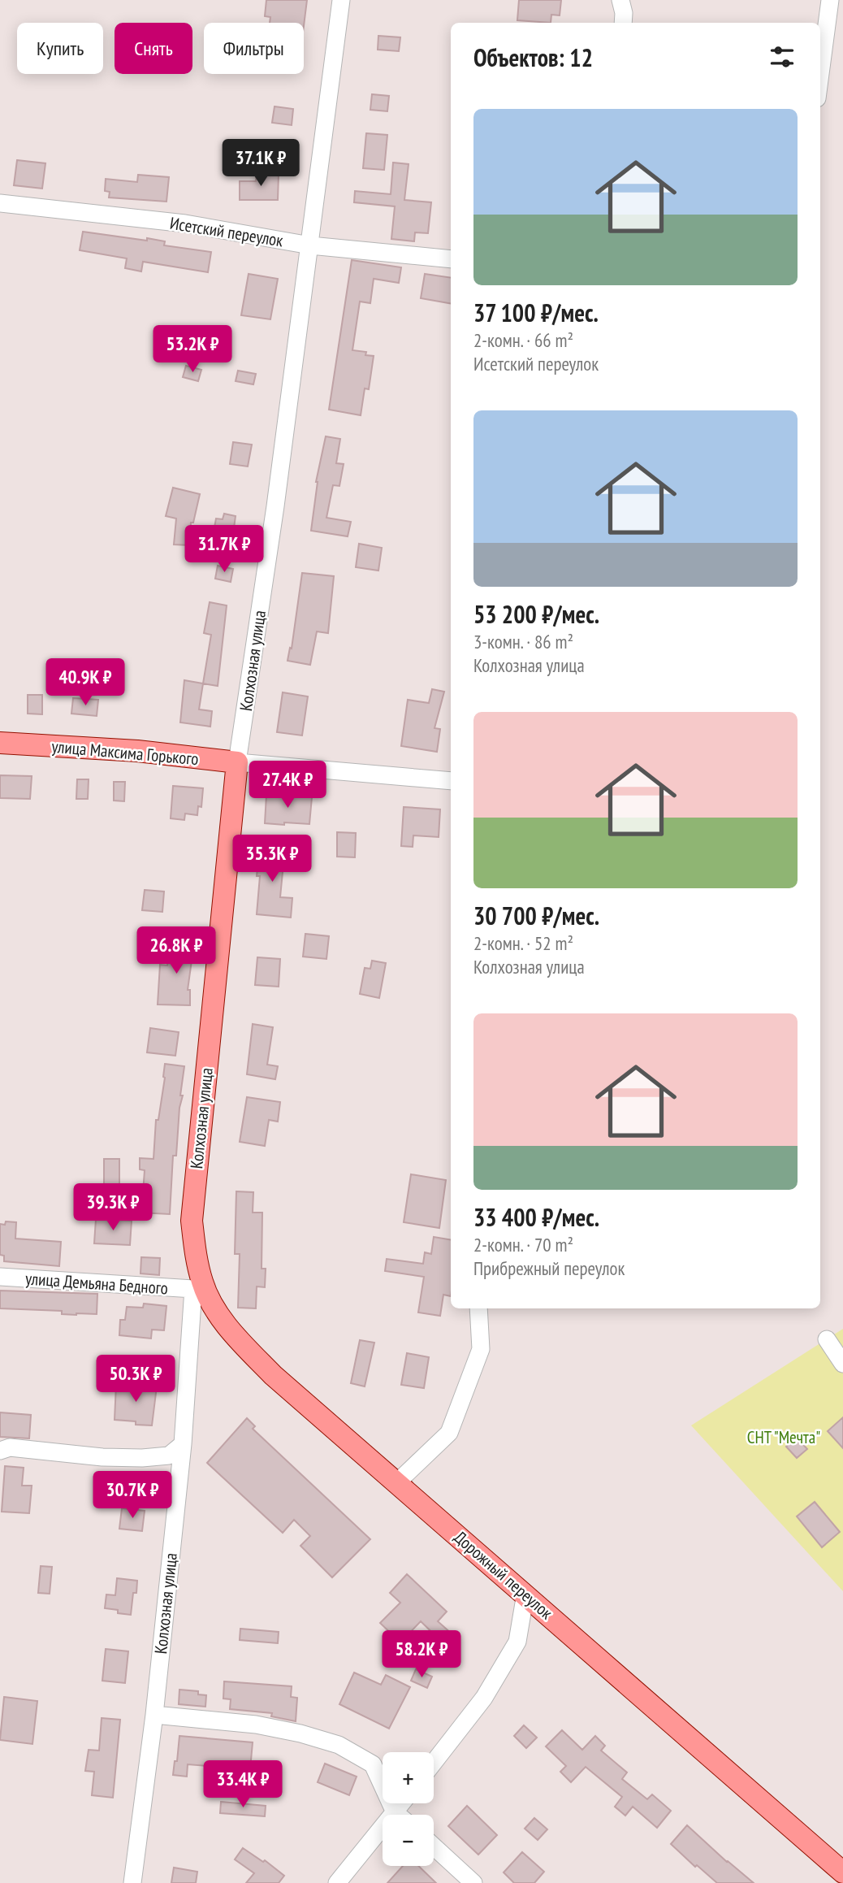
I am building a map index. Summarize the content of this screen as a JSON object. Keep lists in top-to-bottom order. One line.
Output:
{"streets":{"main road":["Колхозная улица","улица Максима Горького","Дорожный переулок"],"street":["Исетский переулок","улица Демьяна Бедного"]},"crossings":[["Исетский переулок","Колхозная улица"],["Колхозная улица","улица Максима Горького"],["Колхозная улица","улица Демьяна Бедного"],["Колхозная улица","Дорожный переулок"],["улица Демьяна Бедного","Дорожный переулок"]],"parks":["СНТ \"Мечта\""],"page":{"chip":["Купить","Снять","Фильтры"],"heading":"Объектов: 12","list":[{"name":"37 100 ₽/мес.","note":"2-комн. · 66 m² · Исетский переулок"},{"name":"53 200 ₽/мес.","note":"3-комн. · 86 m² · Колхозная улица"},{"name":"30 700 ₽/мес.","note":"2-комн. · 52 m² · Колхозная улица"},{"name":"33 400 ₽/мес.","note":"2-комн. · 70 m² · Прибрежный переулок"}],"price":["37.1K ₽","53.2K ₽","31.7K ₽","40.9K ₽","27.4K ₽","35.3K ₽","26.8K ₽","39.3K ₽","50.3K ₽","30.7K ₽","58.2K ₽","33.4K ₽"],"map_buttons":["+","−"]}}
